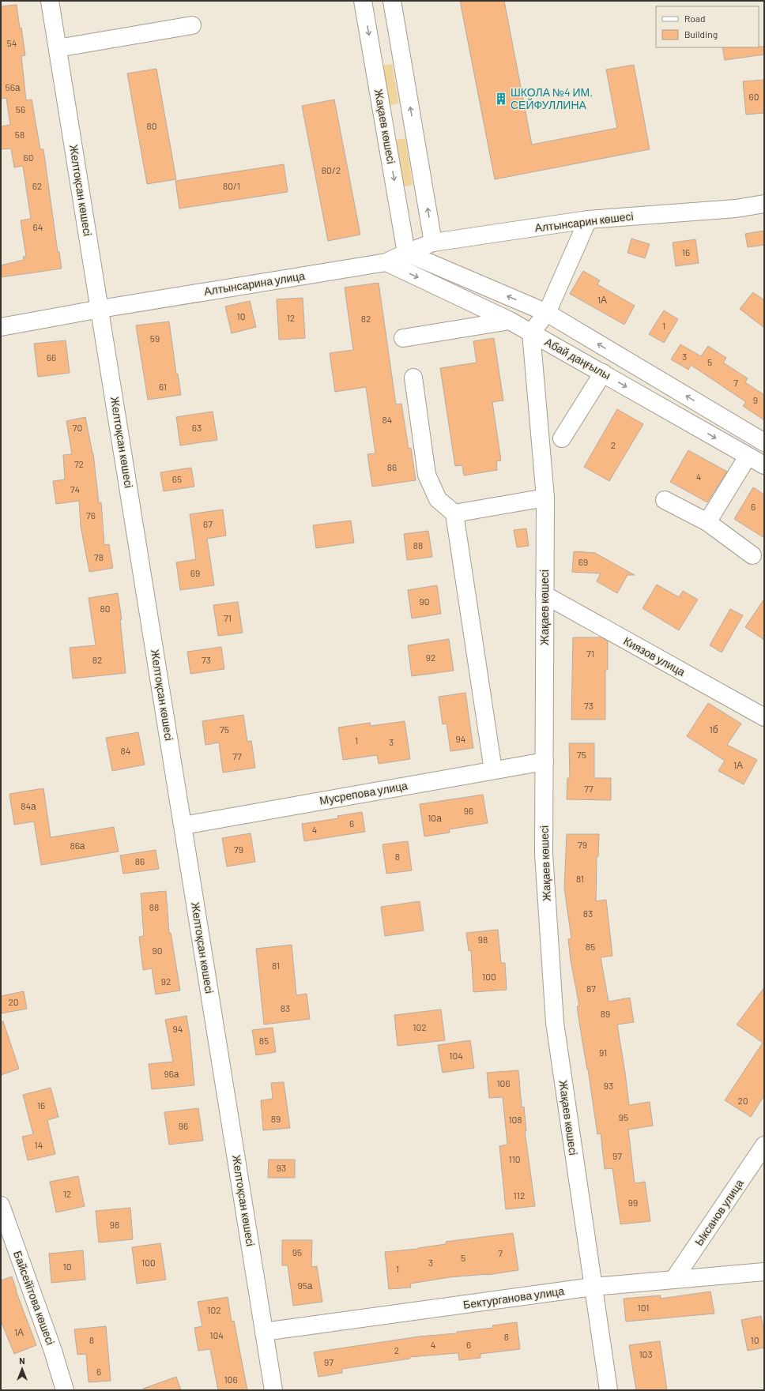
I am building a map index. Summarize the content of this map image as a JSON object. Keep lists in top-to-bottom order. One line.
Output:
{"streets":{"street":["Жақаев көшесі","Желтоқсан көшесі","Алтынсарин көшесі","Алтынсарина улица","Абай даңғылы","Киязов улица","Мусрепова улица","Ыксанов улица","Байсейітова көшесі","Бектурганова улица"]},"crossings":[["Жақаев көшесі","Алтынсарин көшесі"],["Жақаев көшесі","Алтынсарина улица"],["Жақаев көшесі","Абай даңғылы"],["Жақаев көшесі","Киязов улица"],["Жақаев көшесі","Мусрепова улица"],["Жақаев көшесі","Бектурганова улица"],["Желтоқсан көшесі","Алтынсарина улица"],["Желтоқсан көшесі","Мусрепова улица"],["Желтоқсан көшесі","Бектурганова улица"],["Алтынсарин көшесі","Алтынсарина улица"],["Алтынсарин көшесі","Абай даңғылы"],["Алтынсарина улица","Абай даңғылы"],["Ыксанов улица","Бектурганова улица"]],"places":{"building":["ШКОЛА №4 ИМ. СЕЙФУЛЛИНА"]},"house_numbers":["54","56а","60","56","80","58","60","80/2","62","80/1","64","16","1А","10","12","82","1","59","3","66","5","7","61","9","84","70","63","2","72","86","4","65","74","6","76","67","88","78","69","69","90","80","71","71","92","82","73","73","75","1б","94","1","3","84","75","77","1А","77","84а","96","10а","6","4","79","86а","79","8","86","81","88","83","98","85","90","81","100","92","87","20","83","89","102","94","85","91","104","96а","106","93","20","16","95","89","108","96","14","97","110","93","12","112","99","98","95","7","5","100","3","10","1","95а","101","102","1А","104","8","8","10","4","6","2","103","97","6","106"],"legend":["Road","Building"],"north":"top"}
